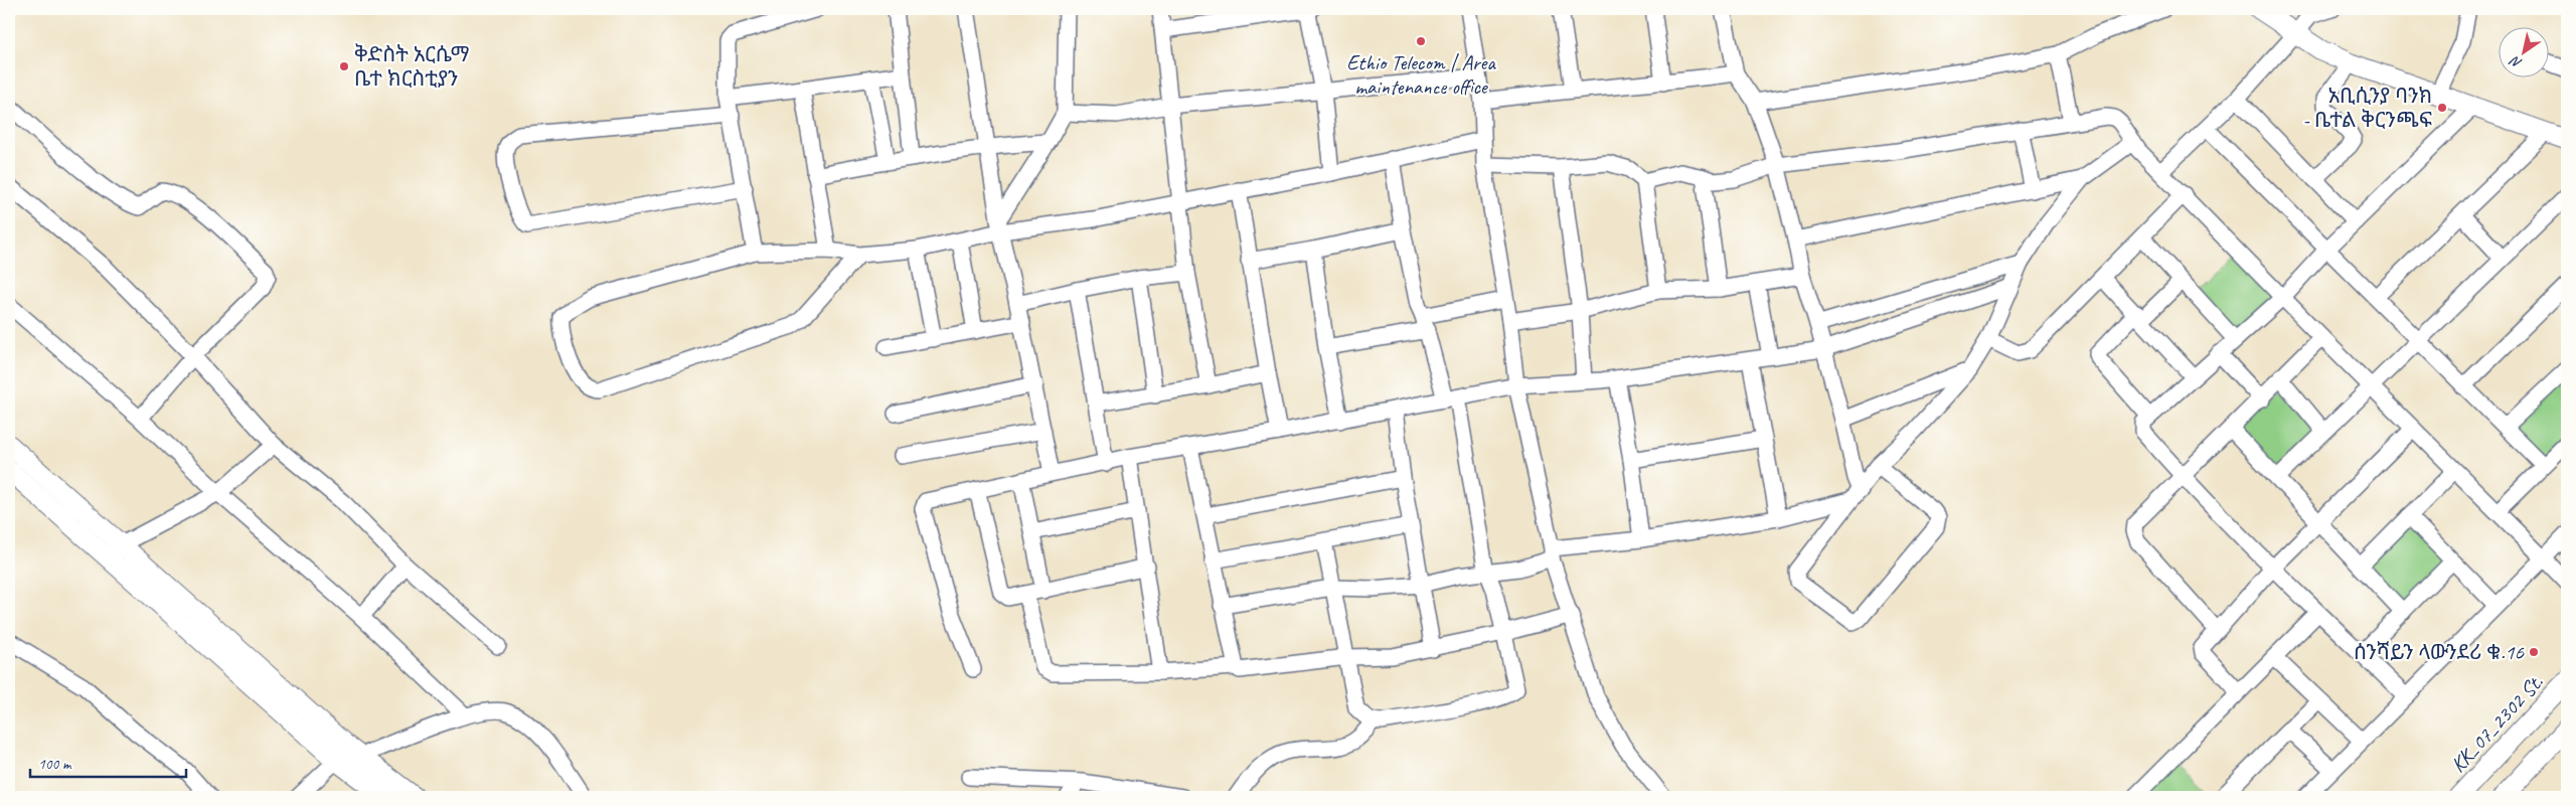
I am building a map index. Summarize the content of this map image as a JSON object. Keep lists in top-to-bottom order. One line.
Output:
{"streets":{"main road":["KK_07_2302 St."]},"places":["Ethio Telecom | Area maintenance office","ቅድስት አርሴማ ቤተ ክርስቲያን","አቢሲንያ ባንክ - ቤተል ቅርንጫፍ","ሰንሻይን ላውንደሪ ቁ.16"],"scale_bar":"100 m","north":"bottom left"}
